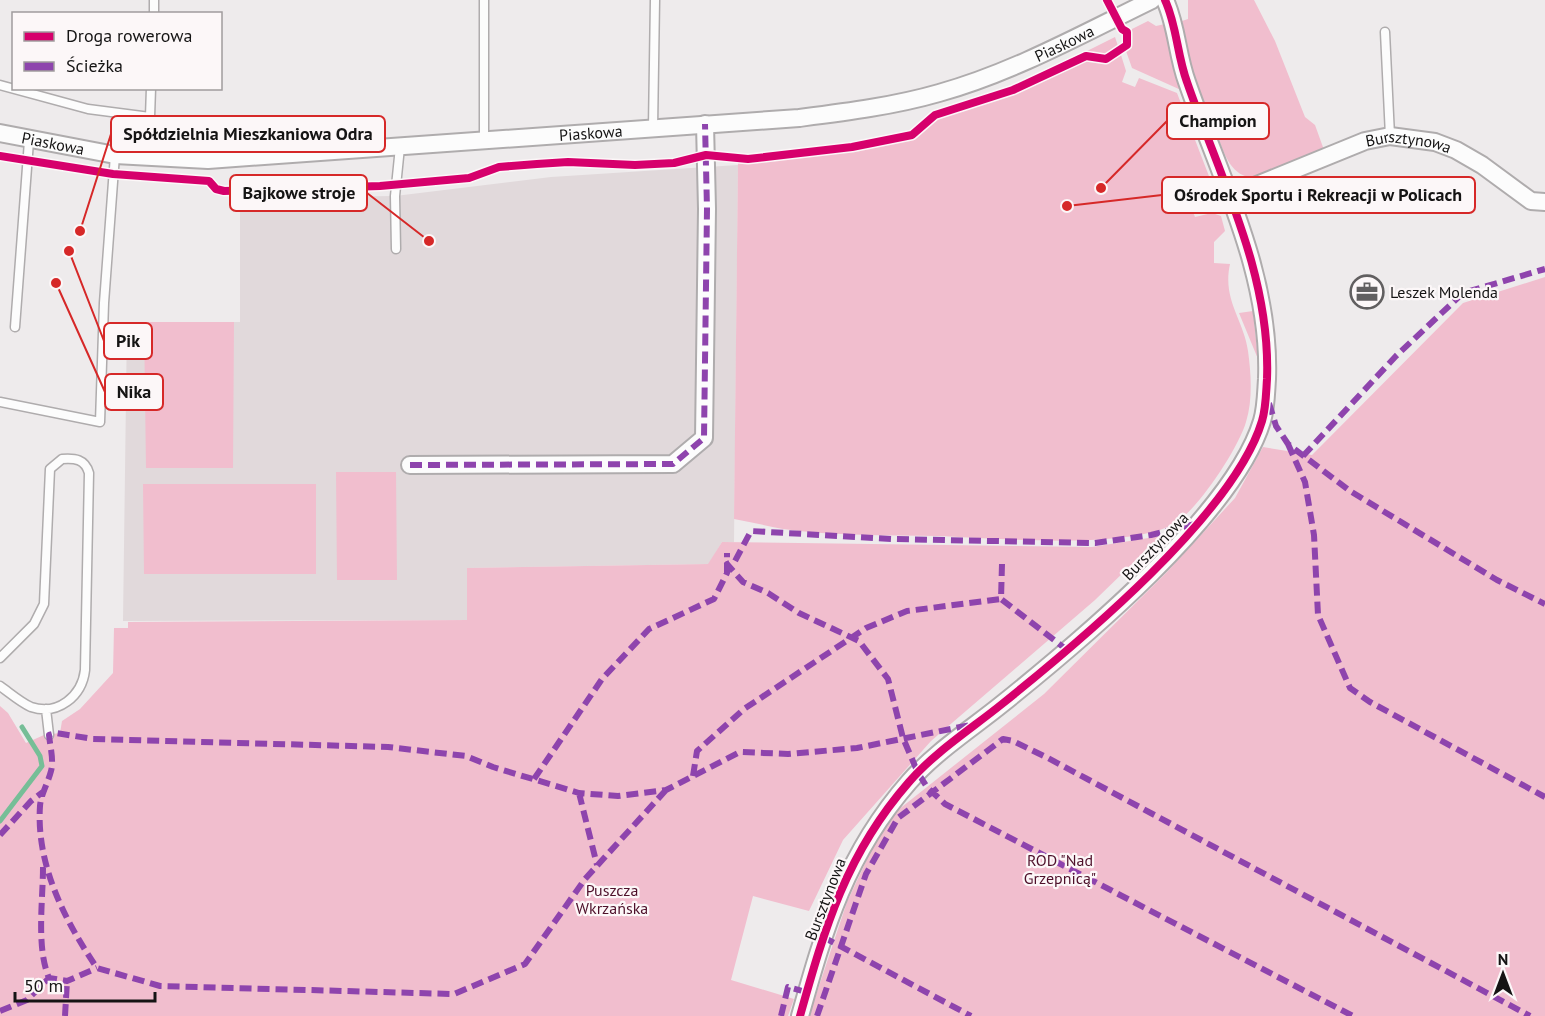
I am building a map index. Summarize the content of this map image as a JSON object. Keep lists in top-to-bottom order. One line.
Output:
{"streets":{"street":["Piaskowa","Bursztynowa"]},"parks":["ROD \"Nad Grzepnicą\"","Puszcza Wkrzańska"],"places":{"other":["Champion","Ośrodek Sportu i Rekreacji w Policach","Spółdzielnia Mieszkaniowa Odra","Bajkowe stroje","Pik","Nika"],"office":["Leszek Molenda"]},"legend":["Droga rowerowa","Ścieżka"],"scale_bar":"50 m","north":"top"}
